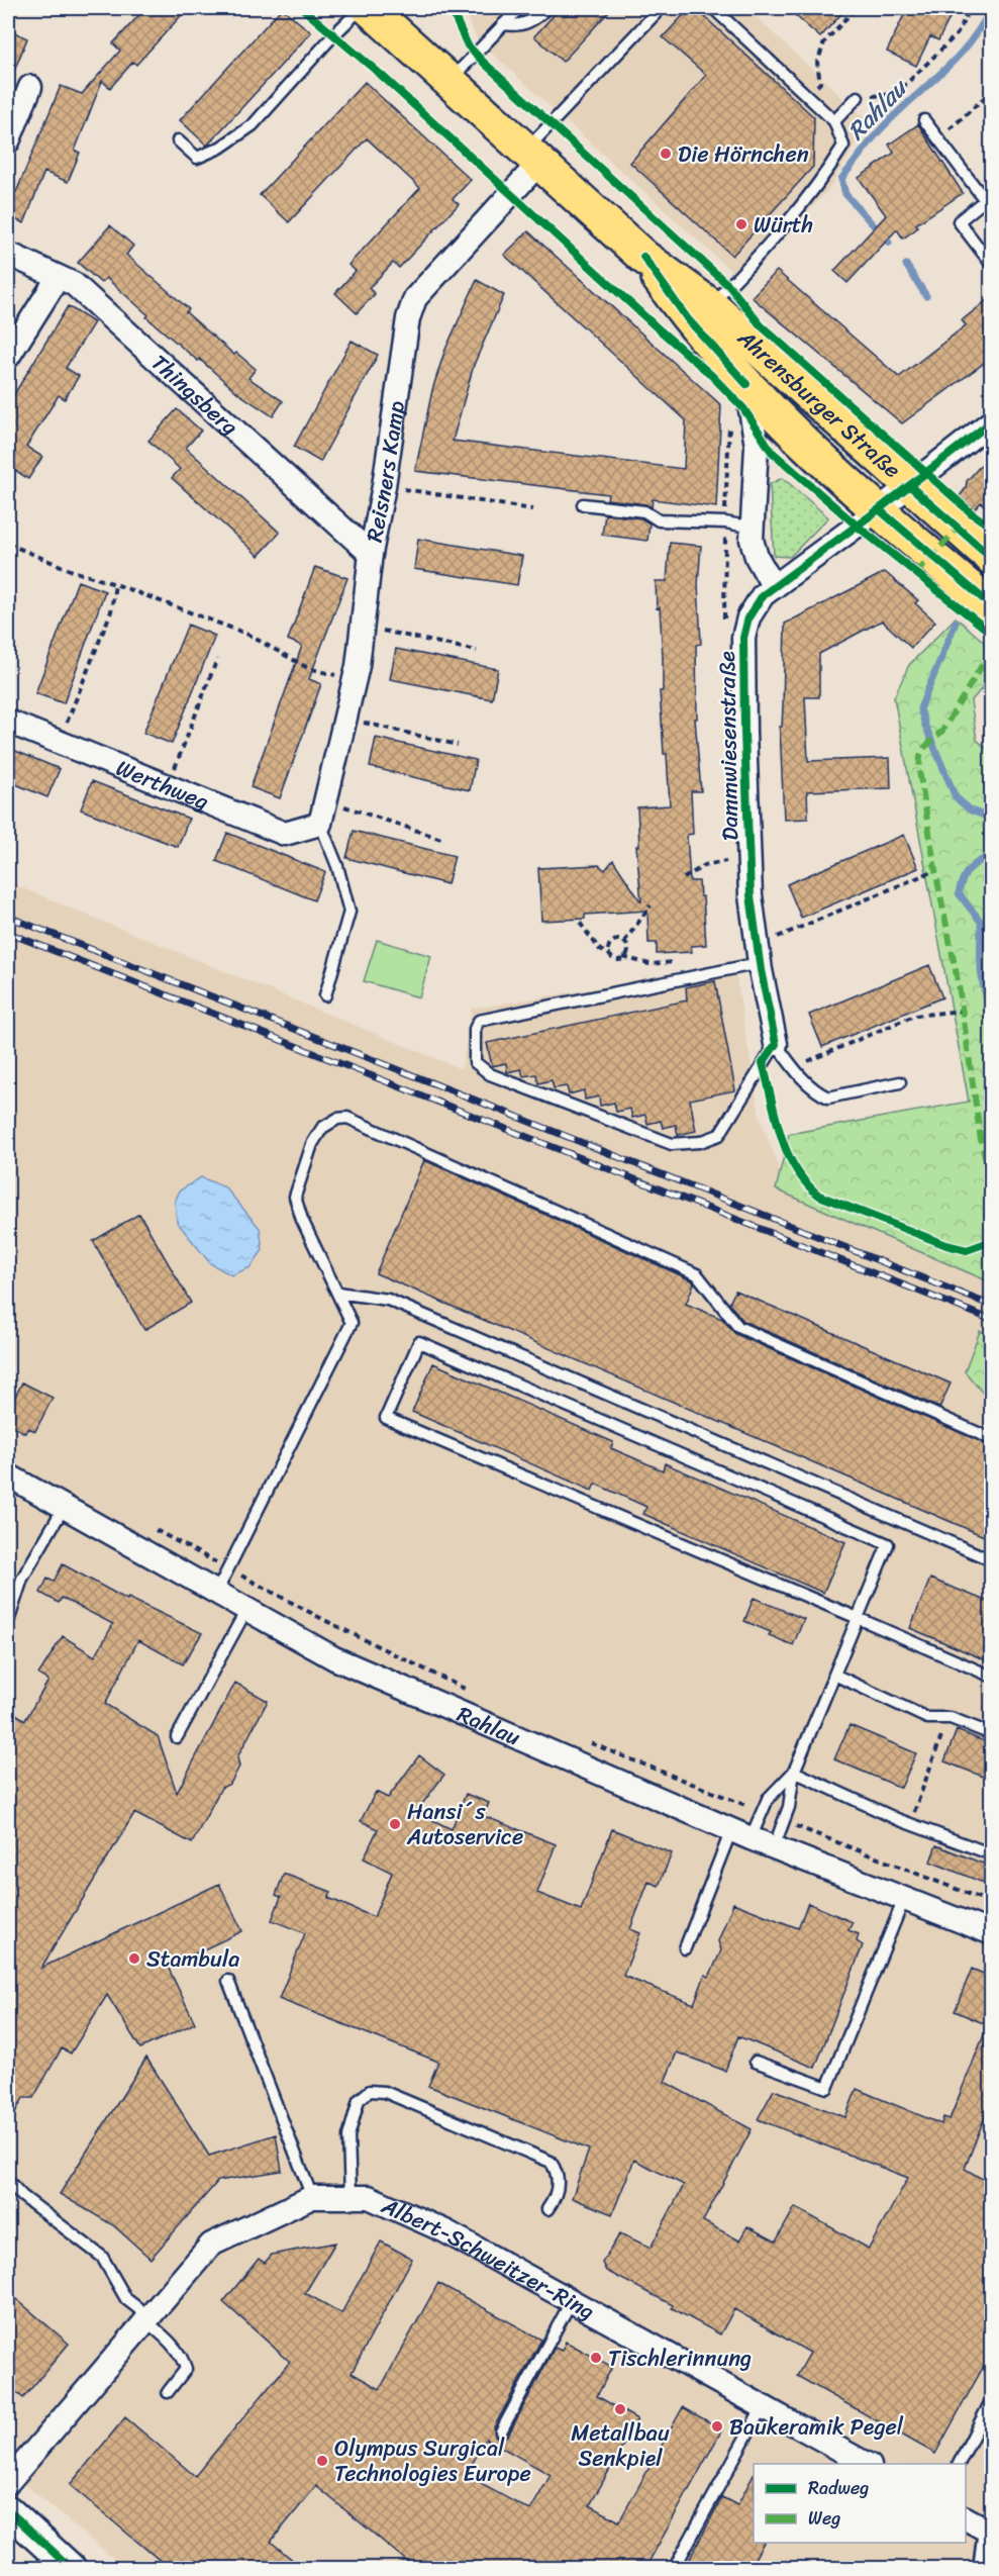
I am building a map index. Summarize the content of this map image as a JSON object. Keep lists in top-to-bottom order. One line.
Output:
{"streets":{"main road":["Ahrensburger Straße"],"street":["Thingsberg","Reisners Kamp","Dammwiesenstraße","Werthweg","Rahlau","Albert-Schweitzer-Ring"]},"crossings":[["Thingsberg","Reisners Kamp"],["Ahrensburger Straße","Reisners Kamp"],["Ahrensburger Straße","Dammwiesenstraße"],["Reisners Kamp","Werthweg"]],"water":["Rahlau"],"places":["Die Hörnchen","Würth","Hansi´s Autoservice","Stambula","Tischlerinnung","Metallbau Senkpiel","Baukeramik Pegel","Olympus Surgical Technologies Europe"],"legend":["Radweg","Weg"]}
